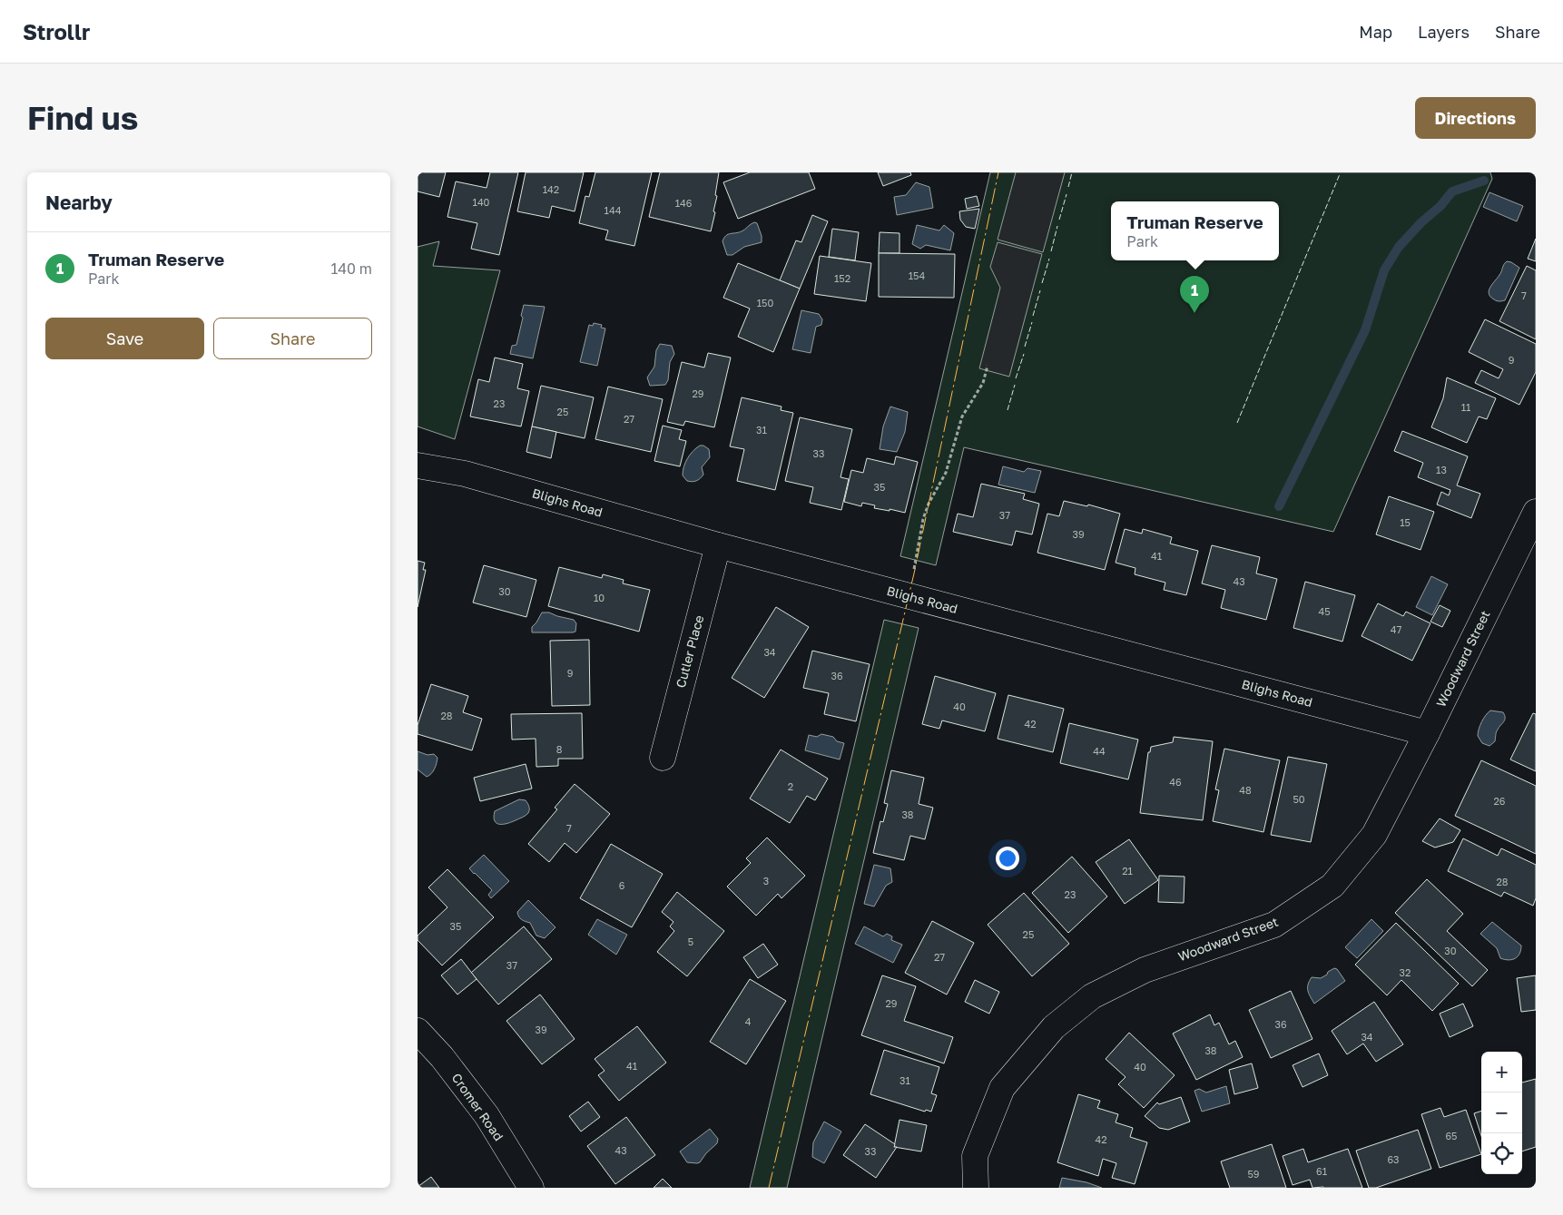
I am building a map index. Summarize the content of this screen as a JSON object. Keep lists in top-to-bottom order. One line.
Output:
{"streets":{"street":["Blighs Road","Cutler Place","Woodward Street","Cromer Road"]},"crossings":[["Blighs Road","Cutler Place"],["Blighs Road","Woodward Street"]],"house_numbers":["142","140","146","144","154","152","7","150","9","29","23","11","25","27","31","33","13","35","37","15","39","41","43","30","10","45","47","34","9","36","40","28","42","8","44","46","2","48","50","26","38","7","21","3","28","6","23","35","25","5","30","27","37","32","29","4","36","39","34","38","41","40","31","65","42","43","33","63","61","59"],"page":{"header":"Strollr","nav":["Map","Layers","Share"],"buttons":["Directions",["Save","Share"]],"title":"Find us","heading":"Nearby","popup":["Truman Reserve","Park"],"list":[{"mark":"1","name":"Truman Reserve","note":"Park","value":"140 m"}],"pins":"1","map_buttons":["+","−"]}}
